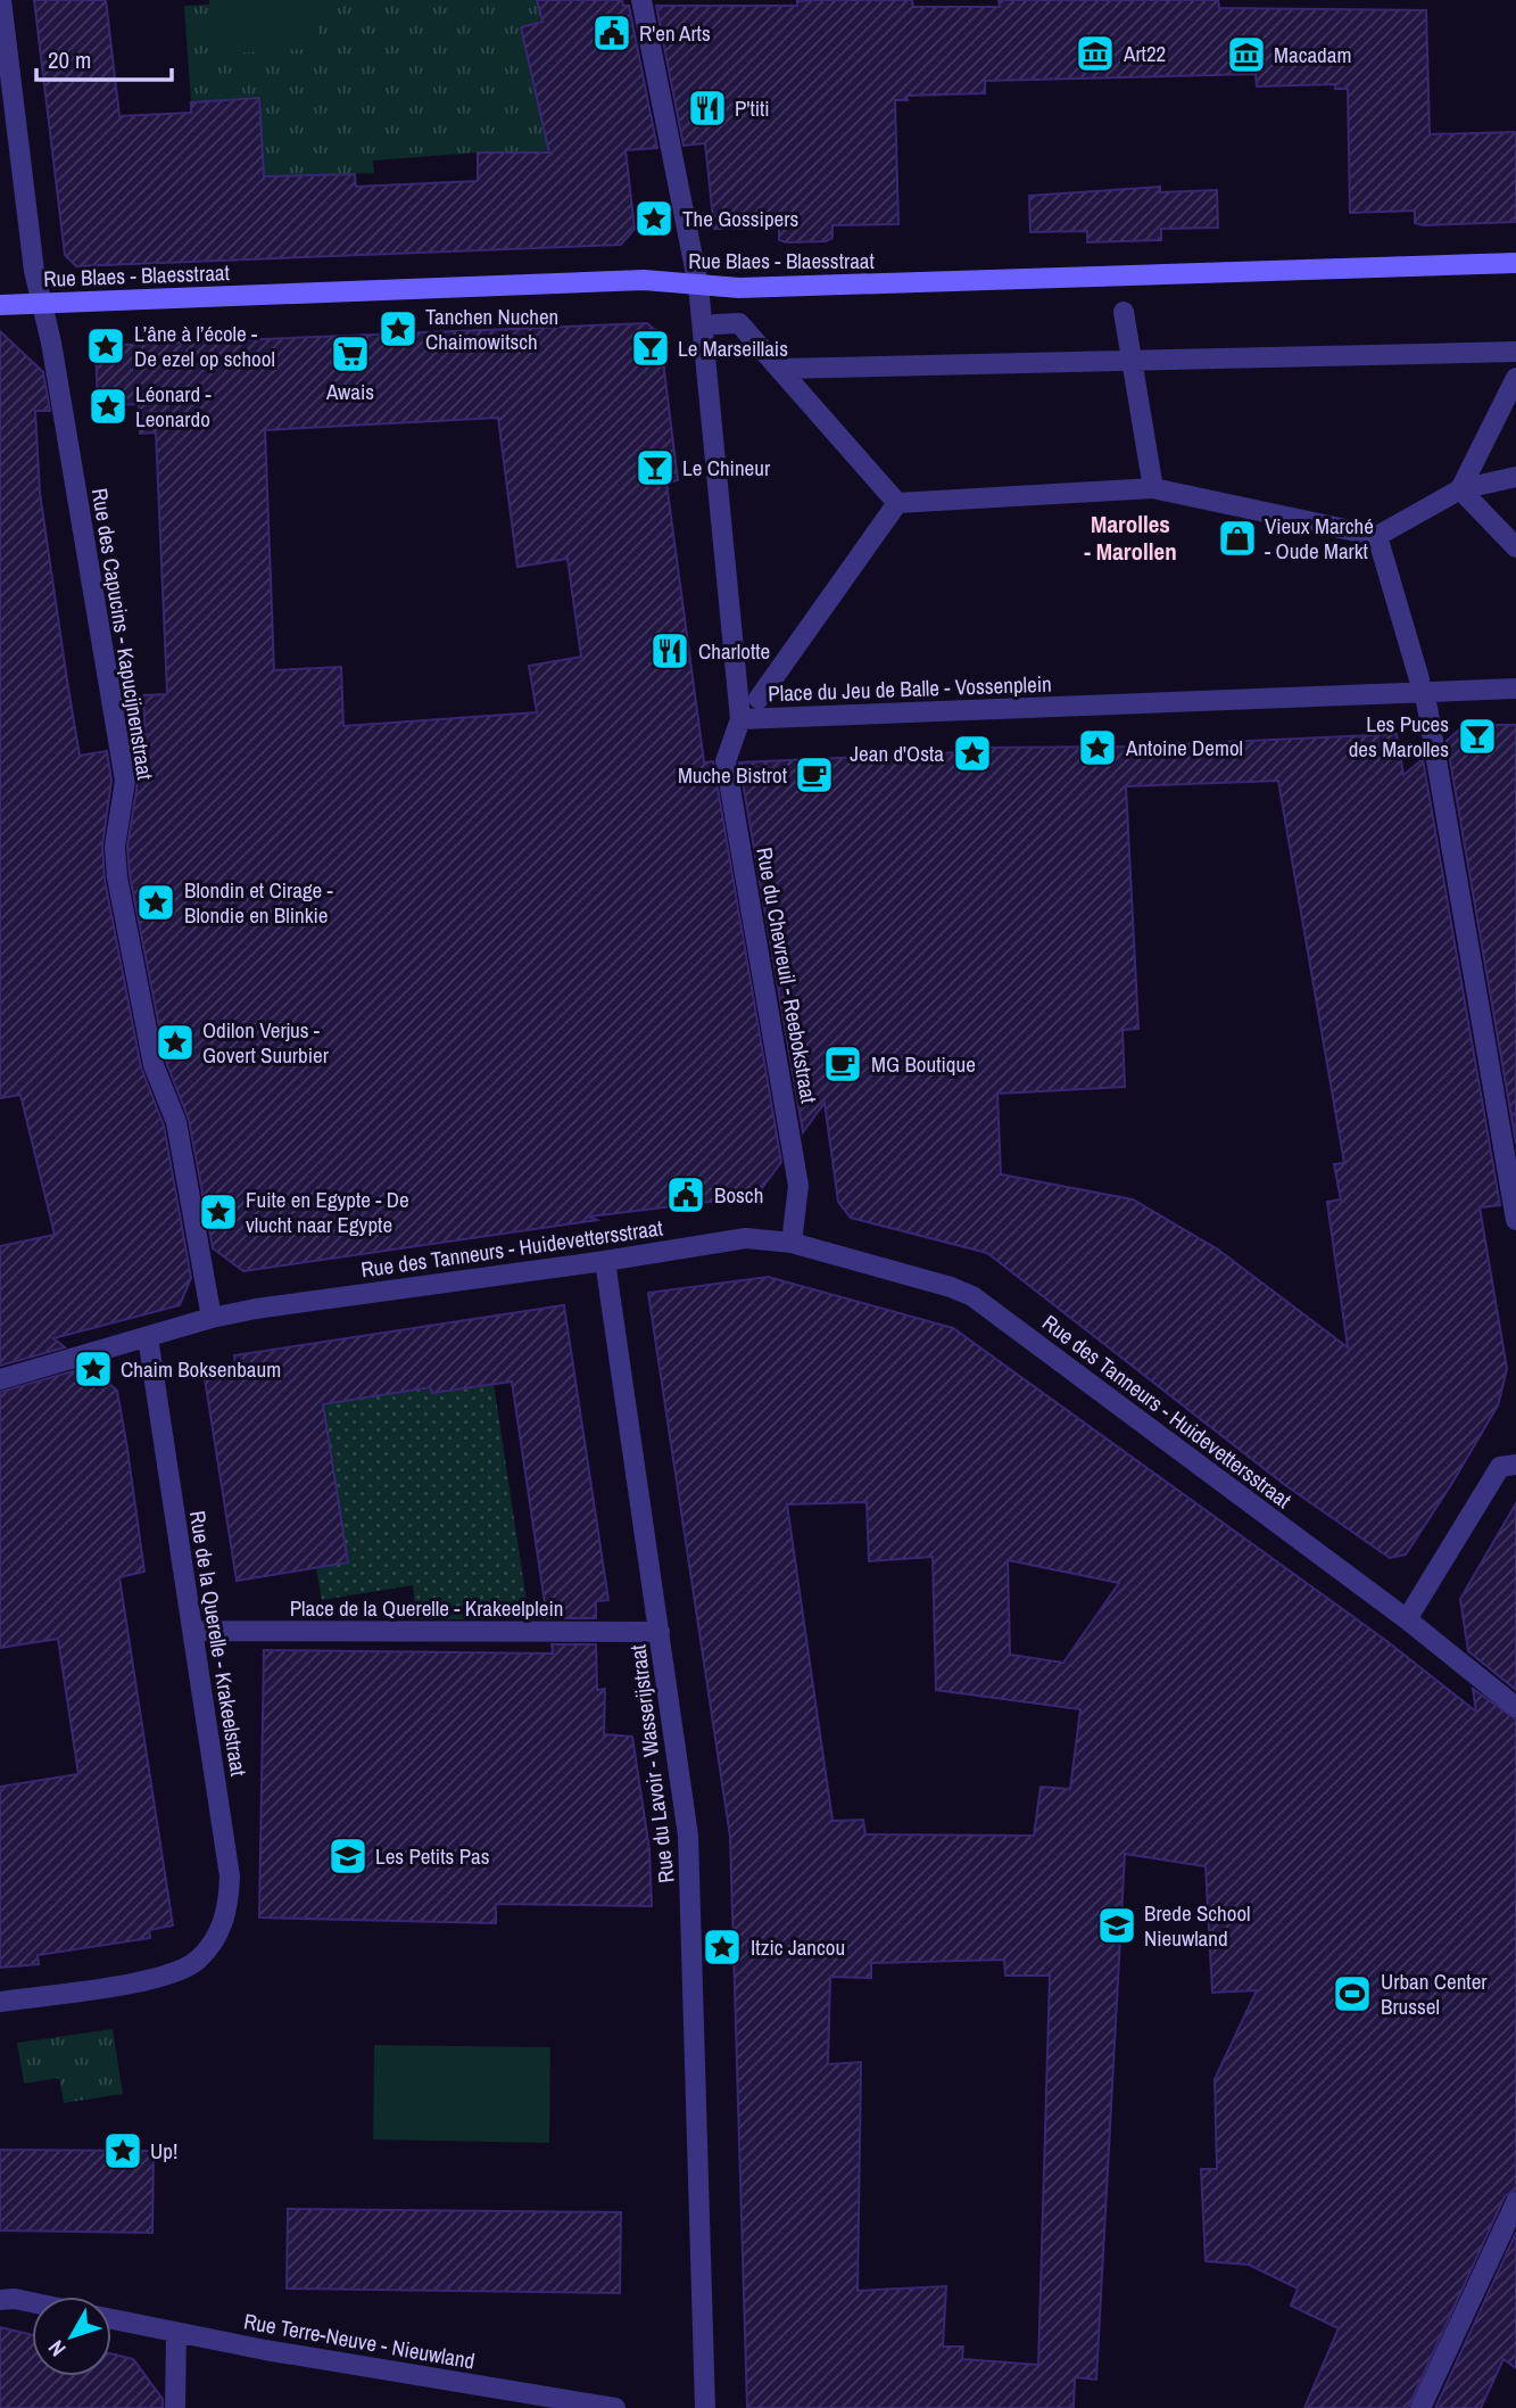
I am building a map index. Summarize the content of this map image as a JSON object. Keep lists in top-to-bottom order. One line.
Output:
{"streets":{"street":["Rue Blaes - Blaesstraat","Rue des Capucins - Kapucijnenstraat","Place du Jeu de Balle - Vossenplein","Rue du Chevreuil - Reebokstraat","Rue des Tanneurs - Huidevettersstraat","Place de la Querelle - Krakeelplein","Rue de la Querelle - Krakeelstraat","Rue du Lavoir - Wasserijstraat","Rue Terre-Neuve - Nieuwland"]},"crossings":[["Rue Blaes - Blaesstraat","Rue des Capucins - Kapucijnenstraat"],["Rue Blaes - Blaesstraat","Place du Jeu de Balle - Vossenplein"],["Rue des Capucins - Kapucijnenstraat","Rue des Tanneurs - Huidevettersstraat"],["Place du Jeu de Balle - Vossenplein","Rue du Chevreuil - Reebokstraat"],["Rue du Chevreuil - Reebokstraat","Rue des Tanneurs - Huidevettersstraat"],["Rue des Tanneurs - Huidevettersstraat","Rue de la Querelle - Krakeelstraat"],["Rue des Tanneurs - Huidevettersstraat","Rue du Lavoir - Wasserijstraat"],["Place de la Querelle - Krakeelplein","Rue de la Querelle - Krakeelstraat"],["Place de la Querelle - Krakeelplein","Rue du Lavoir - Wasserijstraat"]],"districts":["Marolles - Marollen"],"places":{"public building":["R'en Arts","Bosch"],"museum":["Art22","Macadam"],"restaurant":["P'titi","Charlotte"],"place":["The Gossipers","Tanchen Nuchen Chaimowitsch","L’âne à l’école - De ezel op school","Léonard - Leonardo","Antoine Demol","Jean d'Osta","Blondin et Cirage - Blondie en Blinkie","Odilon Verjus - Govert Suurbier","Fuite en Egypte - De vlucht naar Egypte","Chaim Boksenbaum","Itzic Jancou","Up!"],"bar":["Le Marseillais","Le Chineur","Les Puces des Marolles"],"supermarket":["Awais"],"shop":["Vieux Marché - Oude Markt"],"cafe":["Muche Bistrot","MG Boutique"],"school or university":["Les Petits Pas","Brede School Nieuwland"],"sports":["Urban Center Brussel"]},"scale_bar":"20 m","north":"bottom left"}
